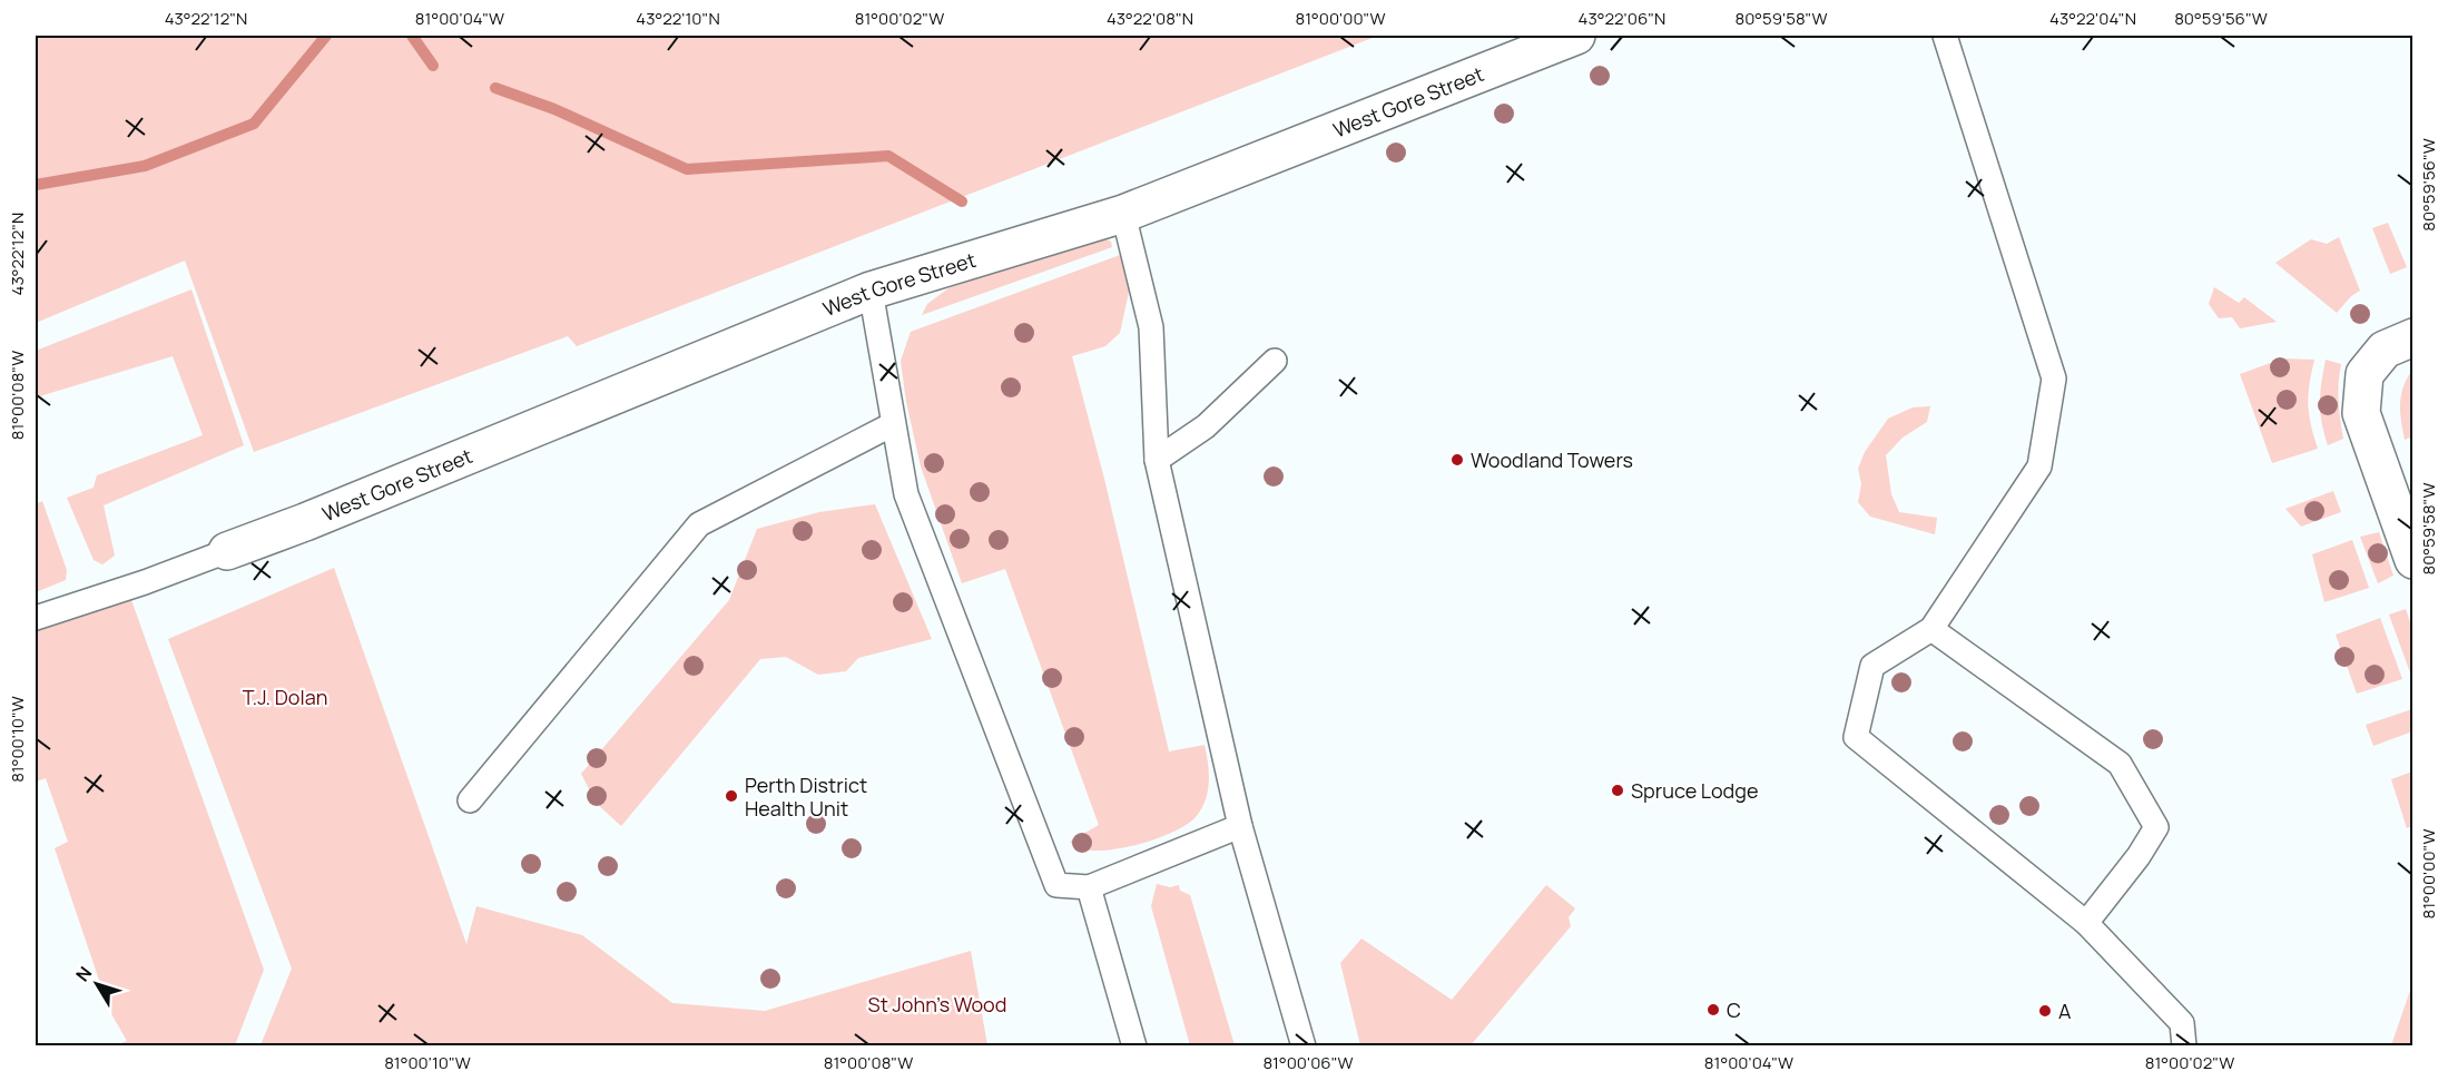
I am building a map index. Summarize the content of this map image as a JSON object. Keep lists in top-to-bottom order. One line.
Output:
{"streets":{"street":["West Gore Street"]},"parks":["T.J. Dolan","St John's Wood"],"places":["Woodland Towers","Spruce Lodge","Perth District Health Unit","C","A"],"north":"top left","coordinates":["43°22'12\"N","81°00'04\"W","43°22'10\"N","81°00'02\"W","43°22'08\"N","81°00'00\"W","43°22'06\"N","80°59'58\"W","43°22'04\"N","80°59'56\"W","81°00'08\"W","81°00'10\"W","81°00'06\"W"]}
